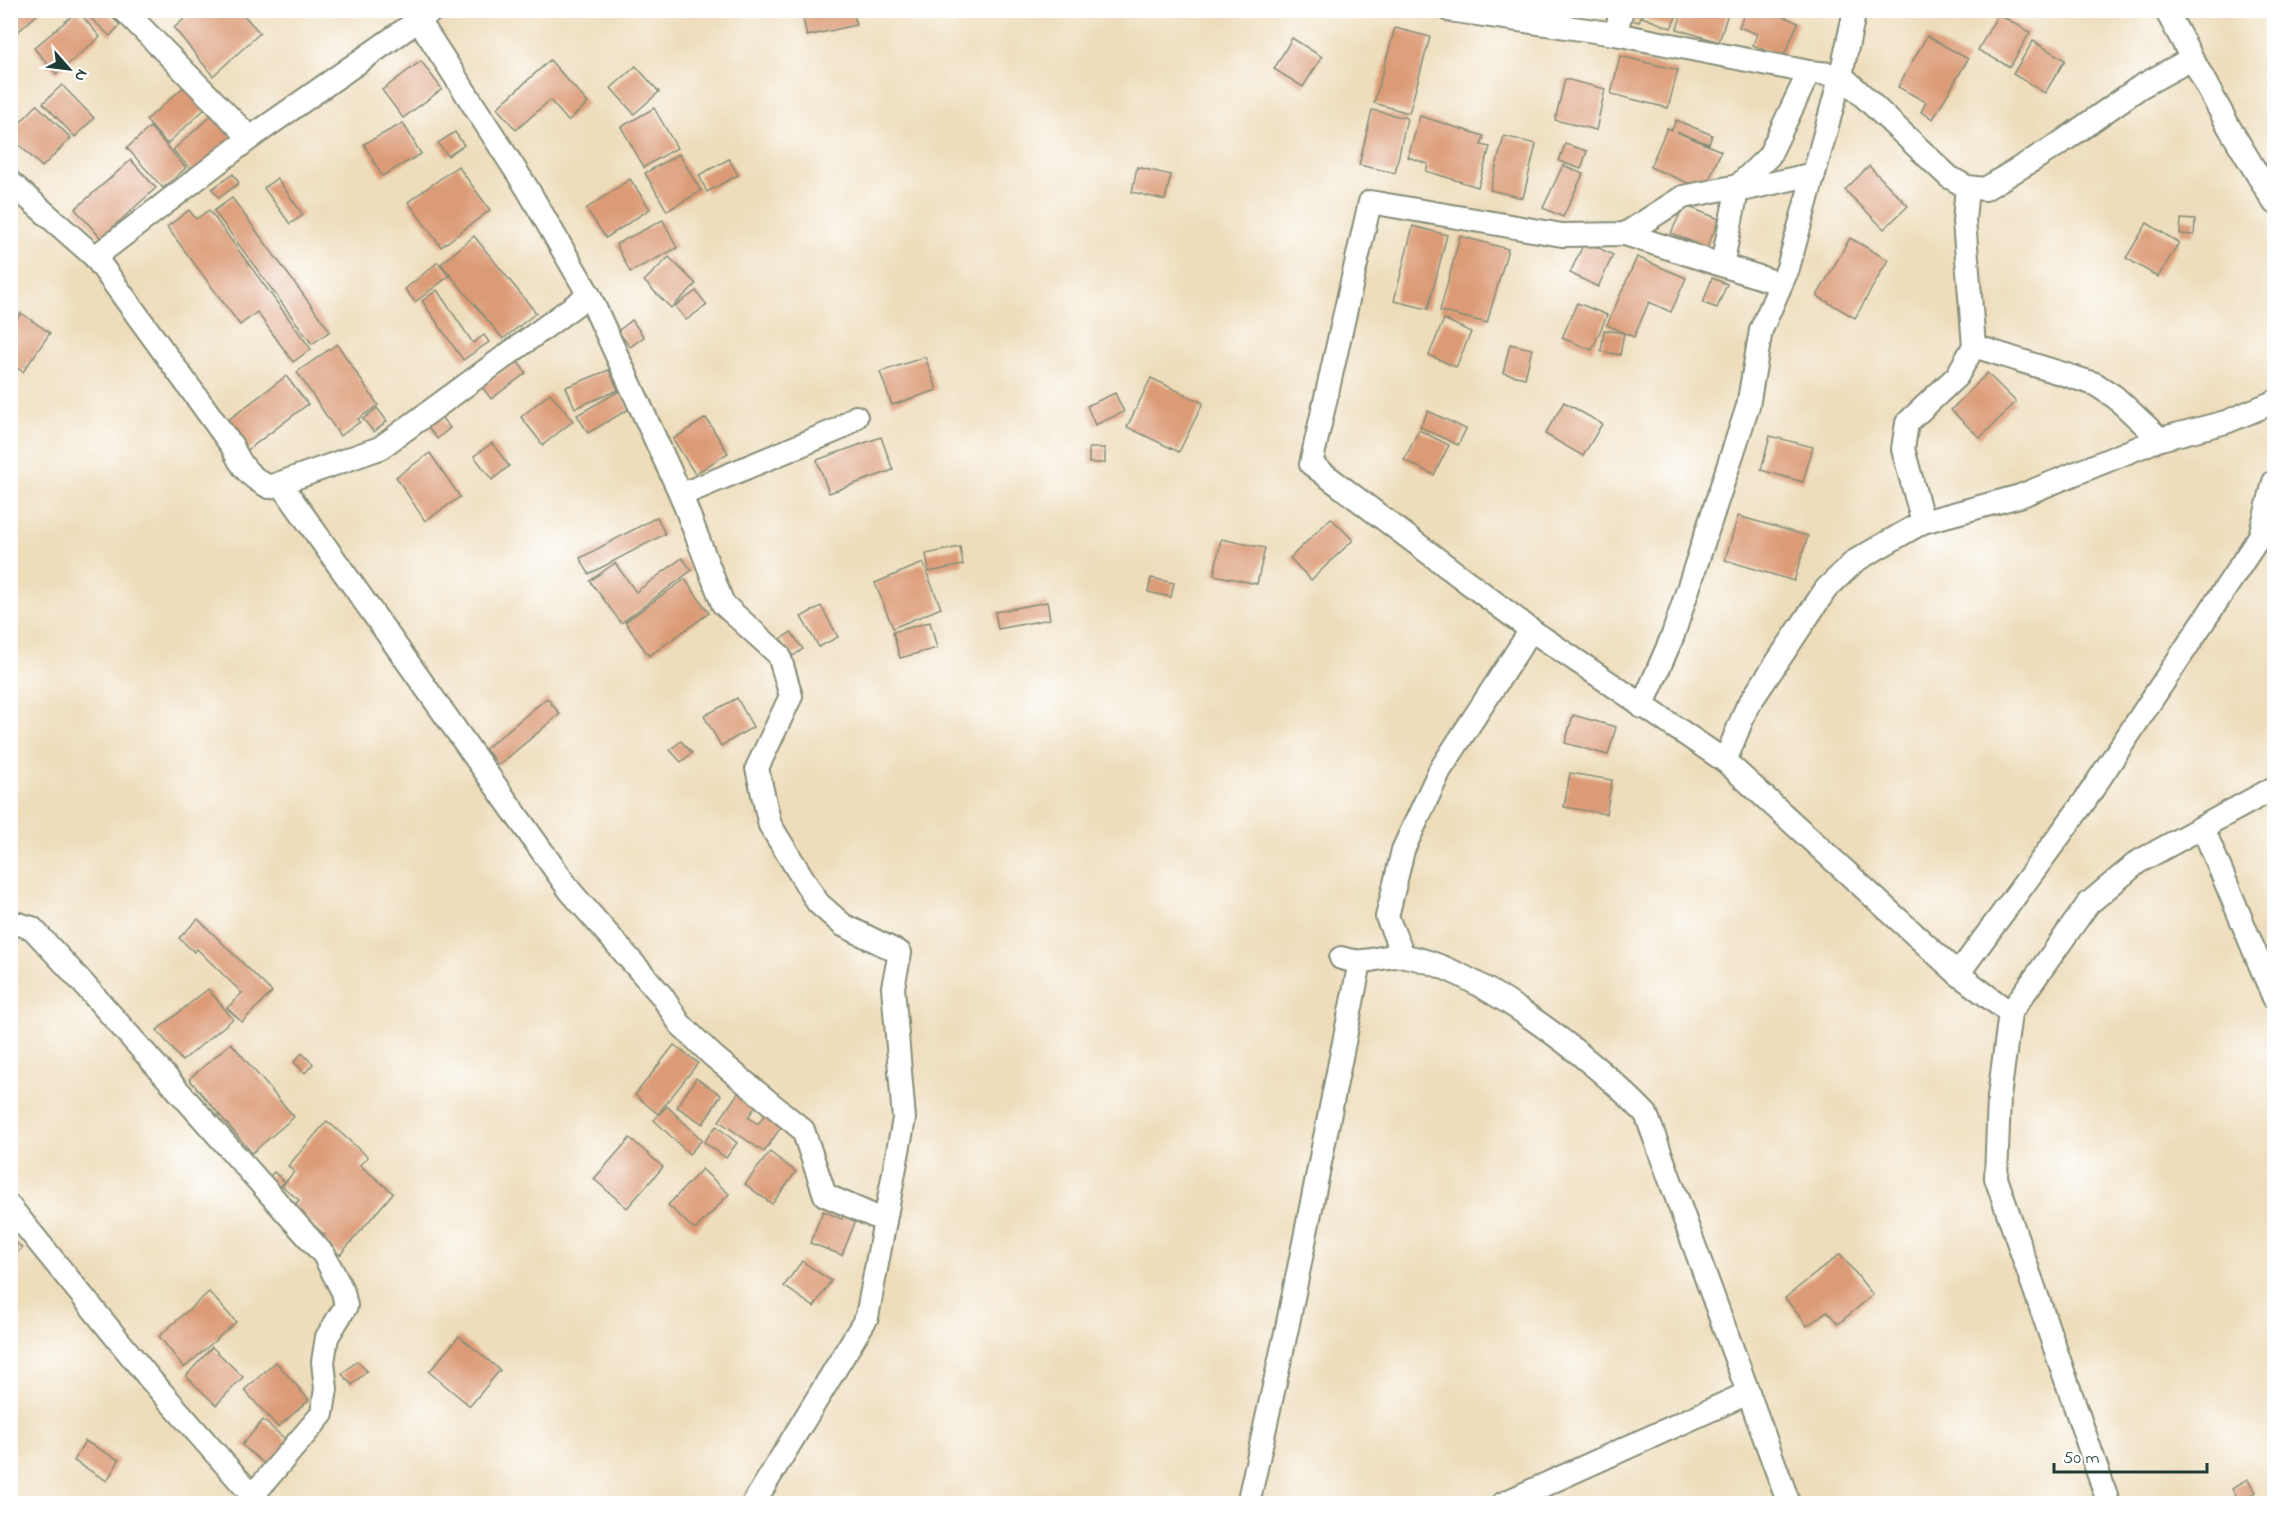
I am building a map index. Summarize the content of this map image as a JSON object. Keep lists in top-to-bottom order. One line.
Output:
{"scale_bar":"50 m","north":"bottom right"}
